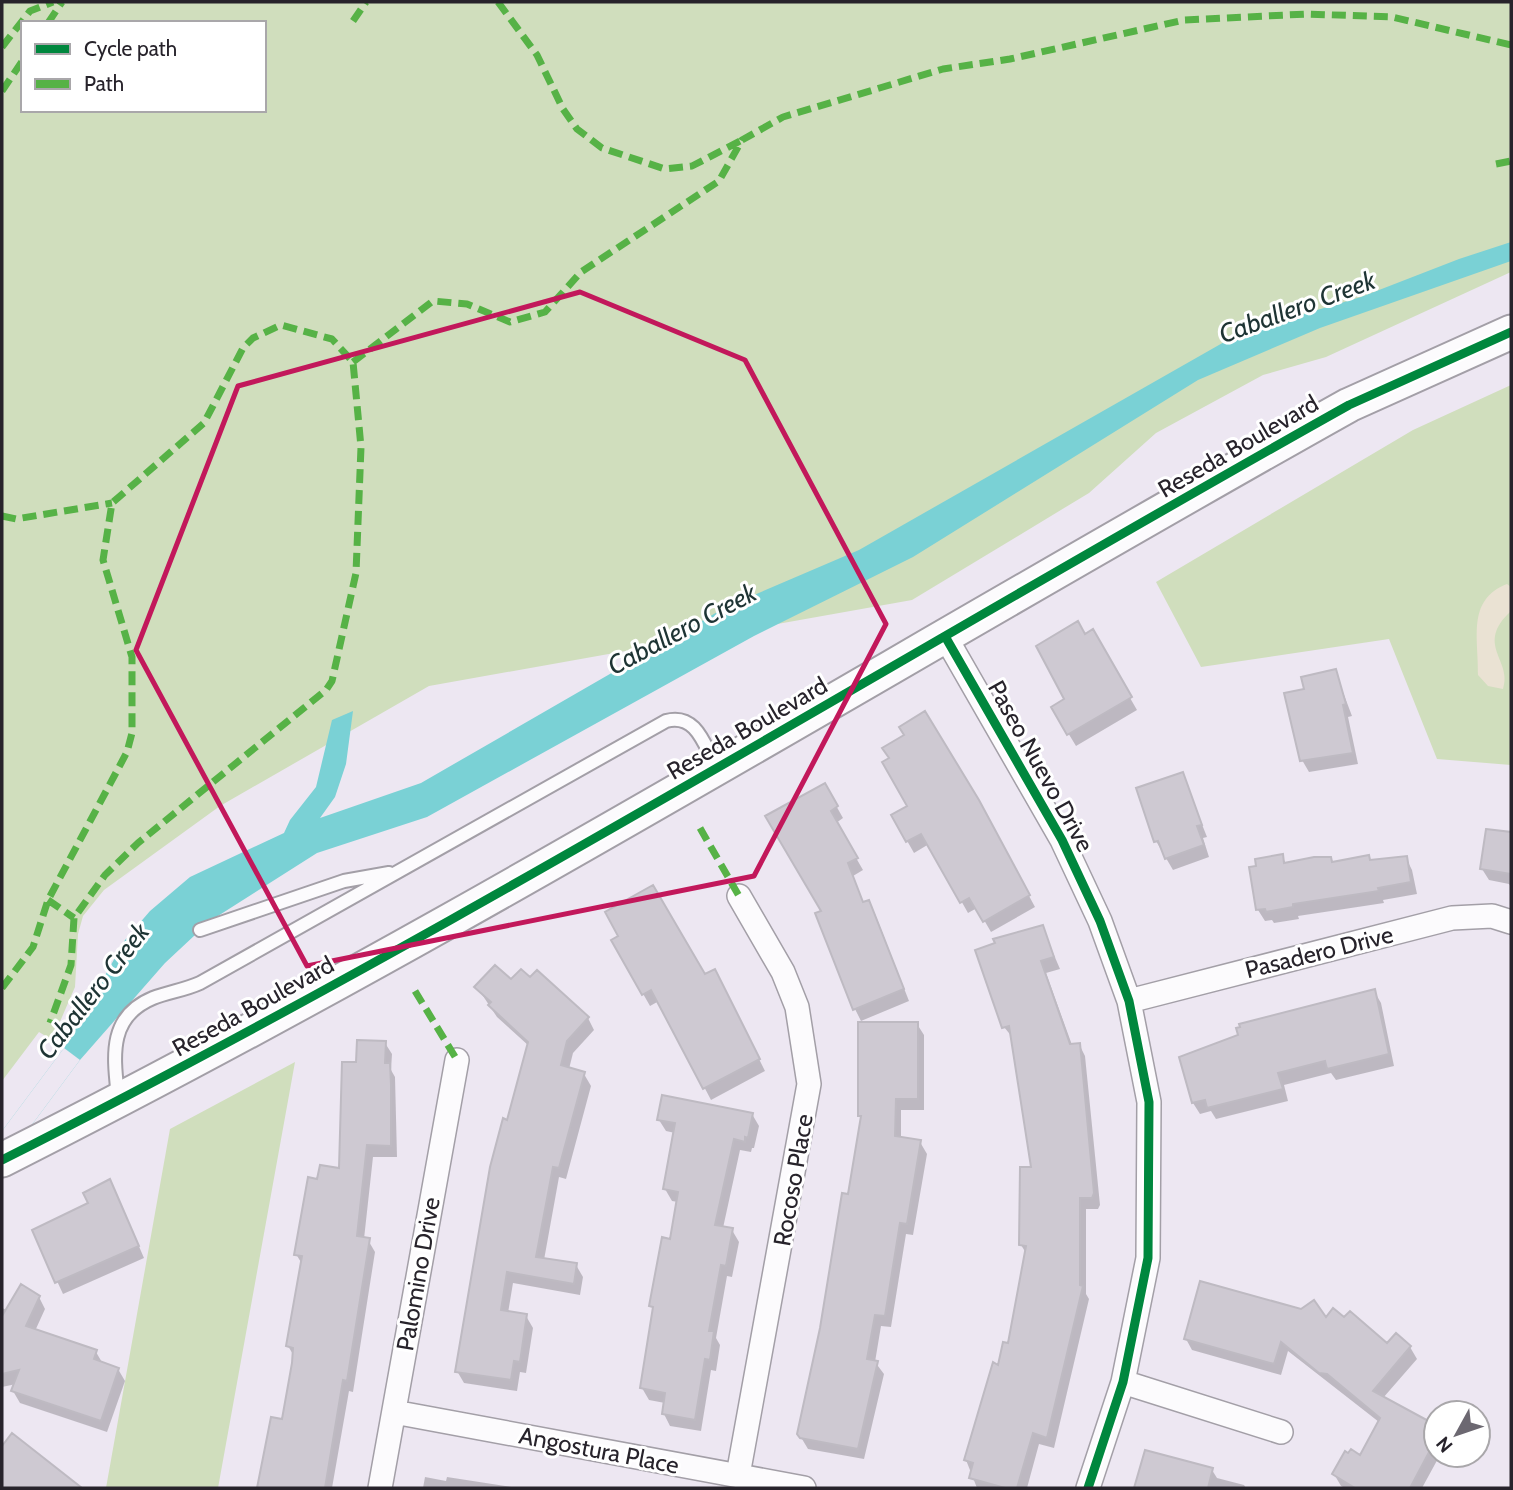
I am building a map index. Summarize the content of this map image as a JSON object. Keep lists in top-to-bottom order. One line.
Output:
{"streets":{"main road":["Reseda Boulevard"],"street":["Paseo Nuevo Drive","Pasadero Drive","Rocoso Place","Palomino Drive","Angostura Place"]},"crossings":[["Reseda Boulevard","Paseo Nuevo Drive"],["Paseo Nuevo Drive","Pasadero Drive"],["Rocoso Place","Angostura Place"],["Palomino Drive","Angostura Place"]],"water":["Caballero Creek"],"legend":["Cycle path","Path"],"north":"bottom left"}
